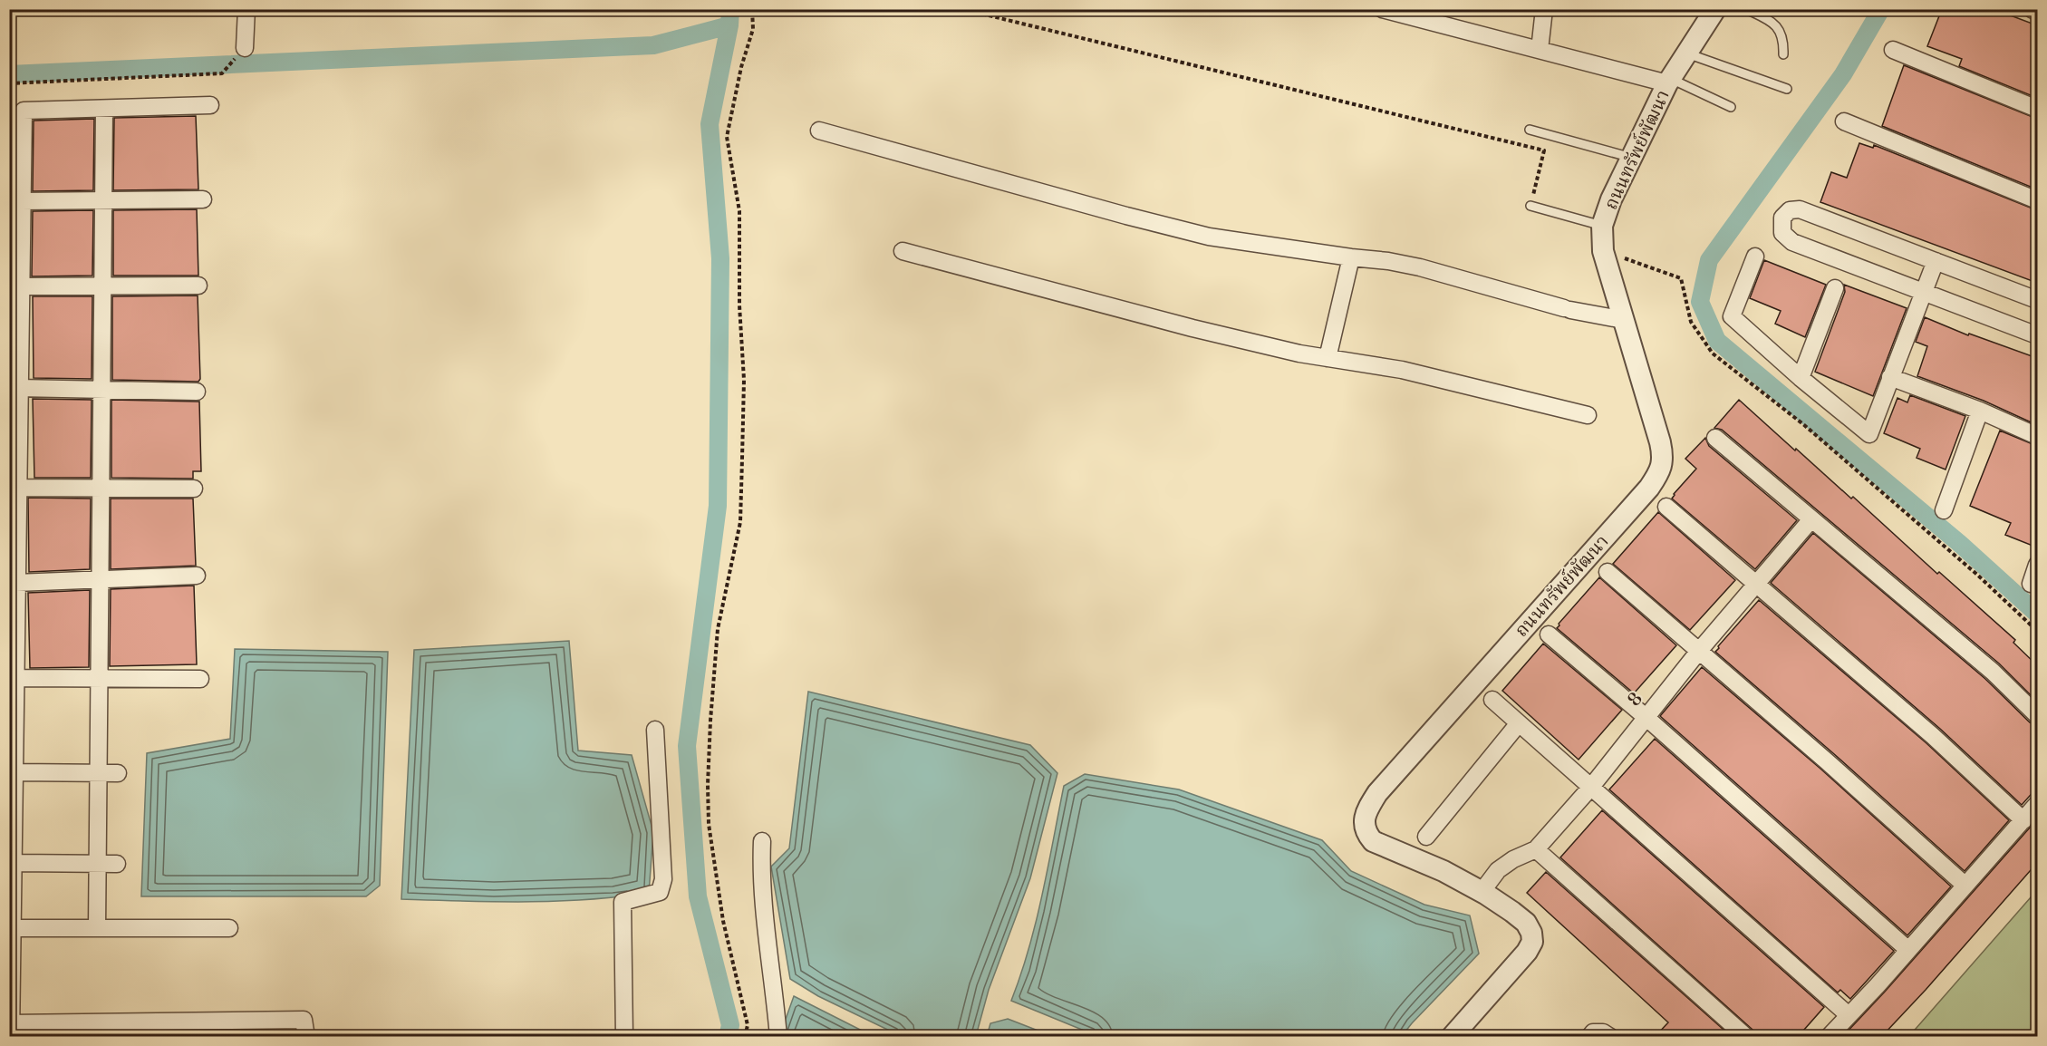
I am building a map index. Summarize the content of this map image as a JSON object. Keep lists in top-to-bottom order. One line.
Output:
{"streets":{"street":["ถนนทรัพย์พัฒนา","8"]},"crossings":[["ถนนทรัพย์พัฒนา","8"]]}
